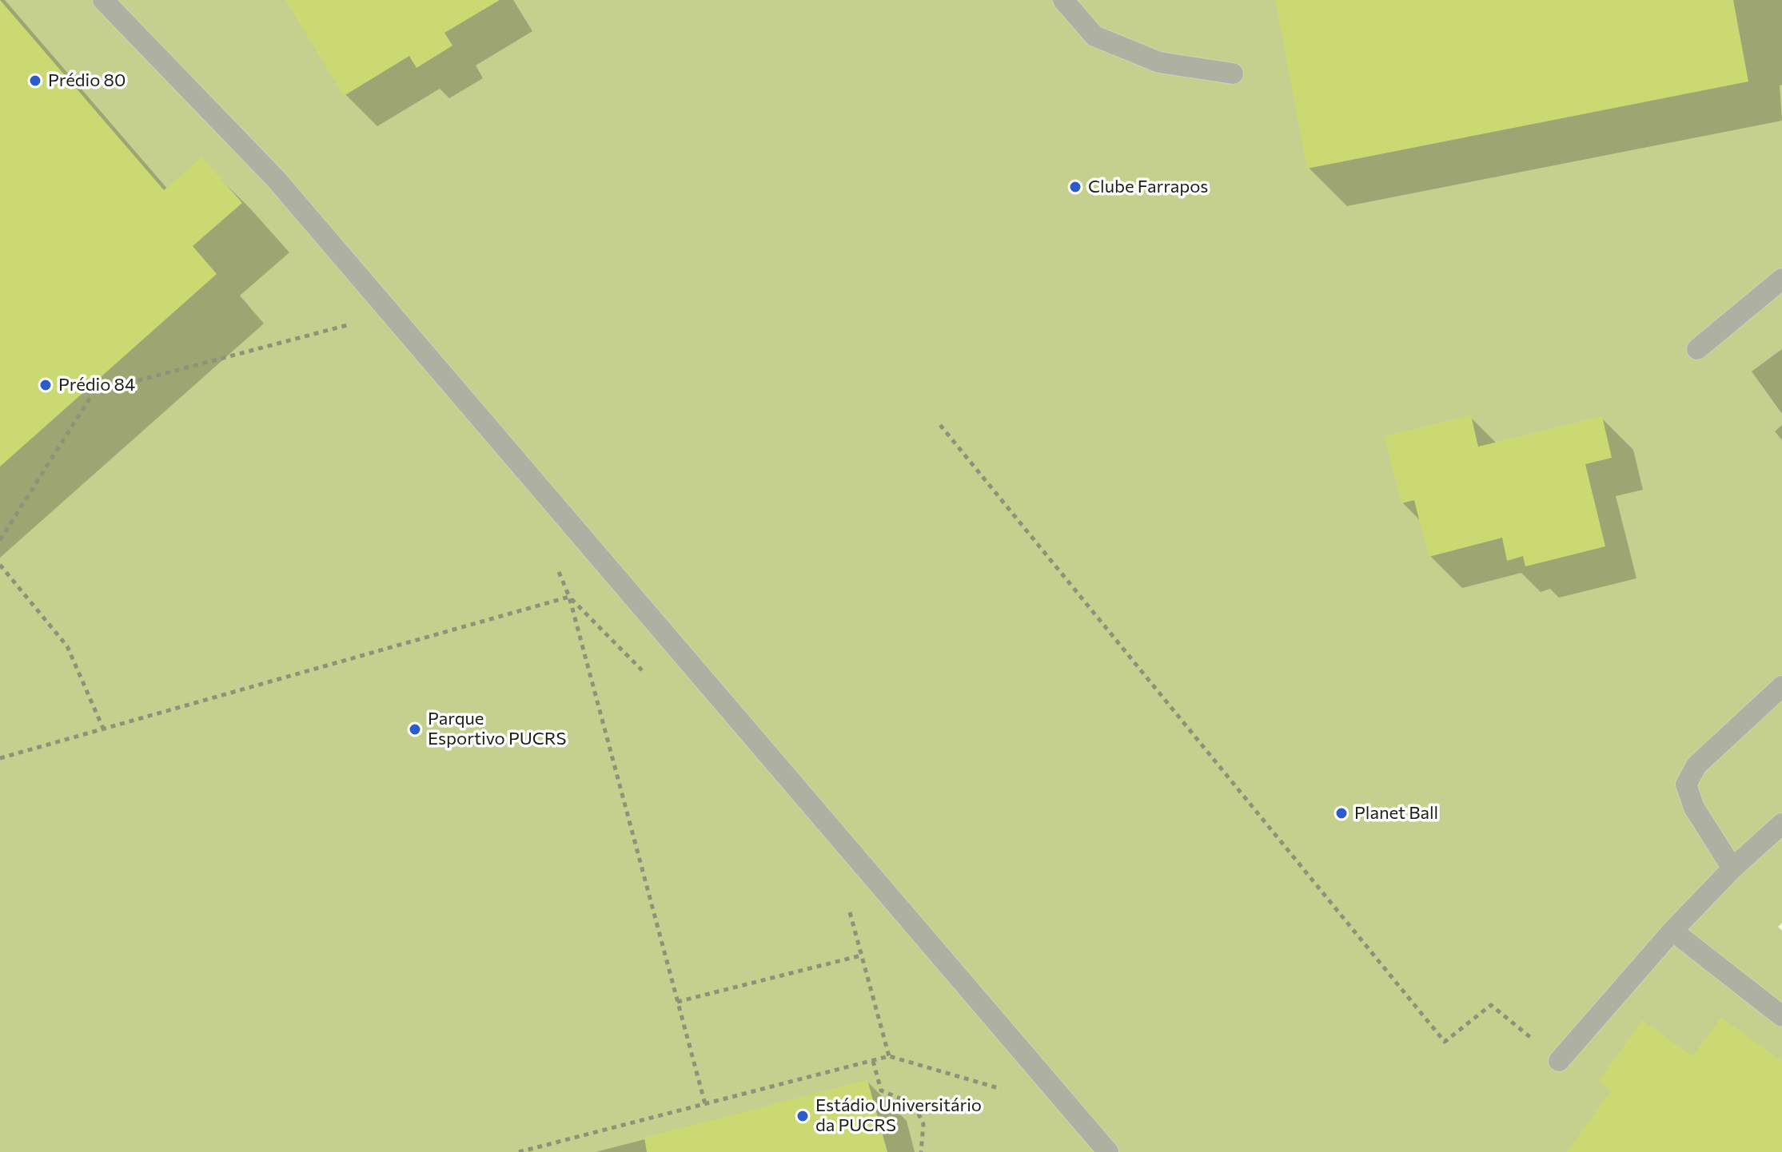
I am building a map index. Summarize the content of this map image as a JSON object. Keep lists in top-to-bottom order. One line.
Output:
{"places":["Prédio 80","Clube Farrapos","Prédio 84","Parque Esportivo PUCRS","Planet Ball","Estádio Universitário da PUCRS"]}
